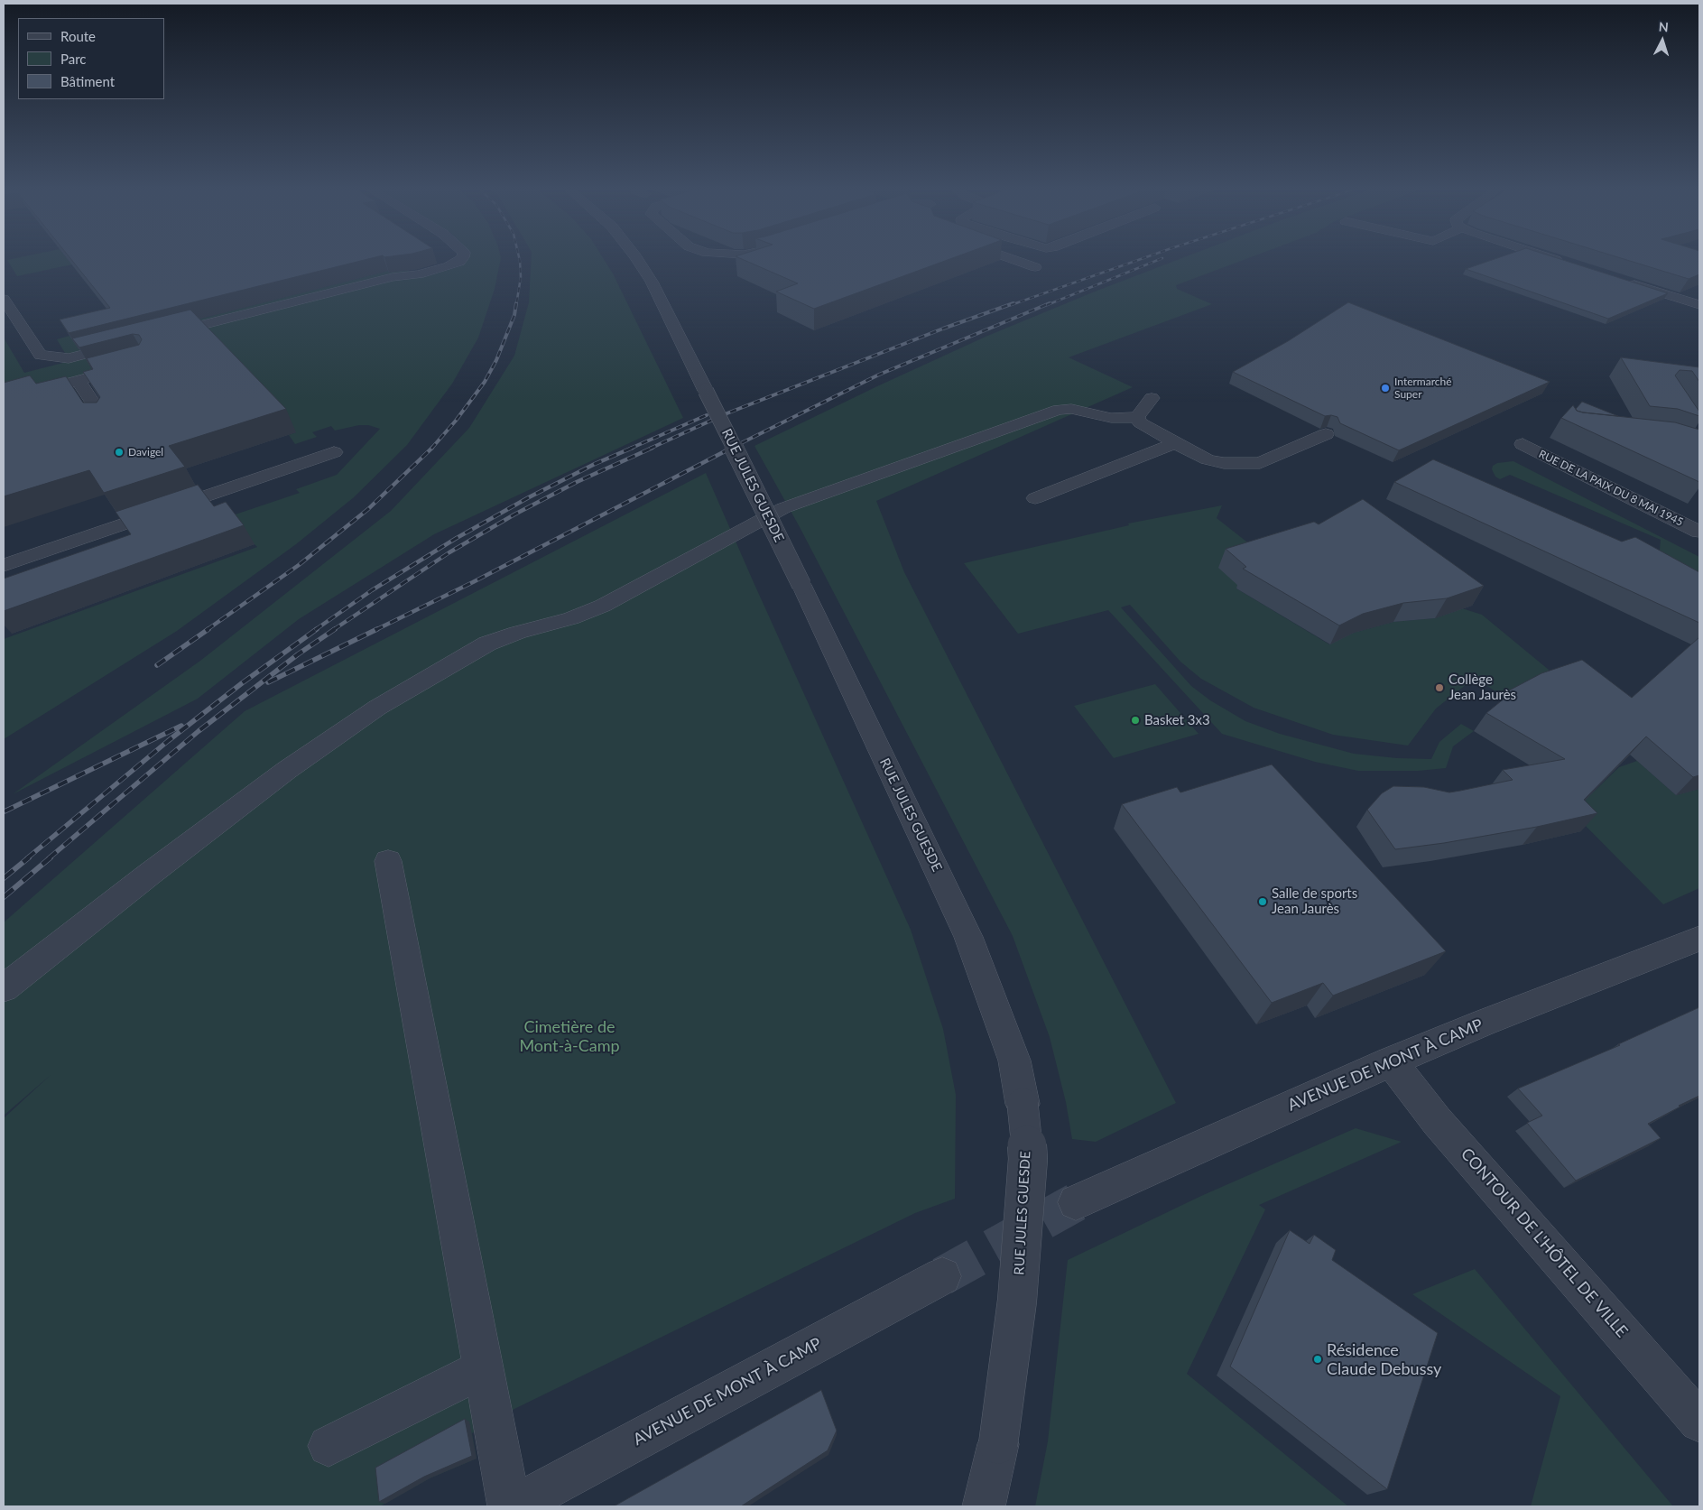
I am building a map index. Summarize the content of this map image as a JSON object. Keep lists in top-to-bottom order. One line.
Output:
{"streets":{"street":["RUE JULES GUESDE","RUE DE LA PAIX DU 8 MAI 1945","AVENUE DE MONT À CAMP","CONTOUR DE L'HÔTEL DE VILLE"]},"crossings":[["AVENUE DE MONT À CAMP","CONTOUR DE L'HÔTEL DE VILLE"]],"parks":["Cimetière de Mont-à-Camp"],"places":["Intermarché Super","Davigel","Collège Jean Jaurès","Basket 3x3","Salle de sports Jean Jaurès","Résidence Claude Debussy"],"legend":["Route","Parc","Bâtiment"],"north":"top"}
